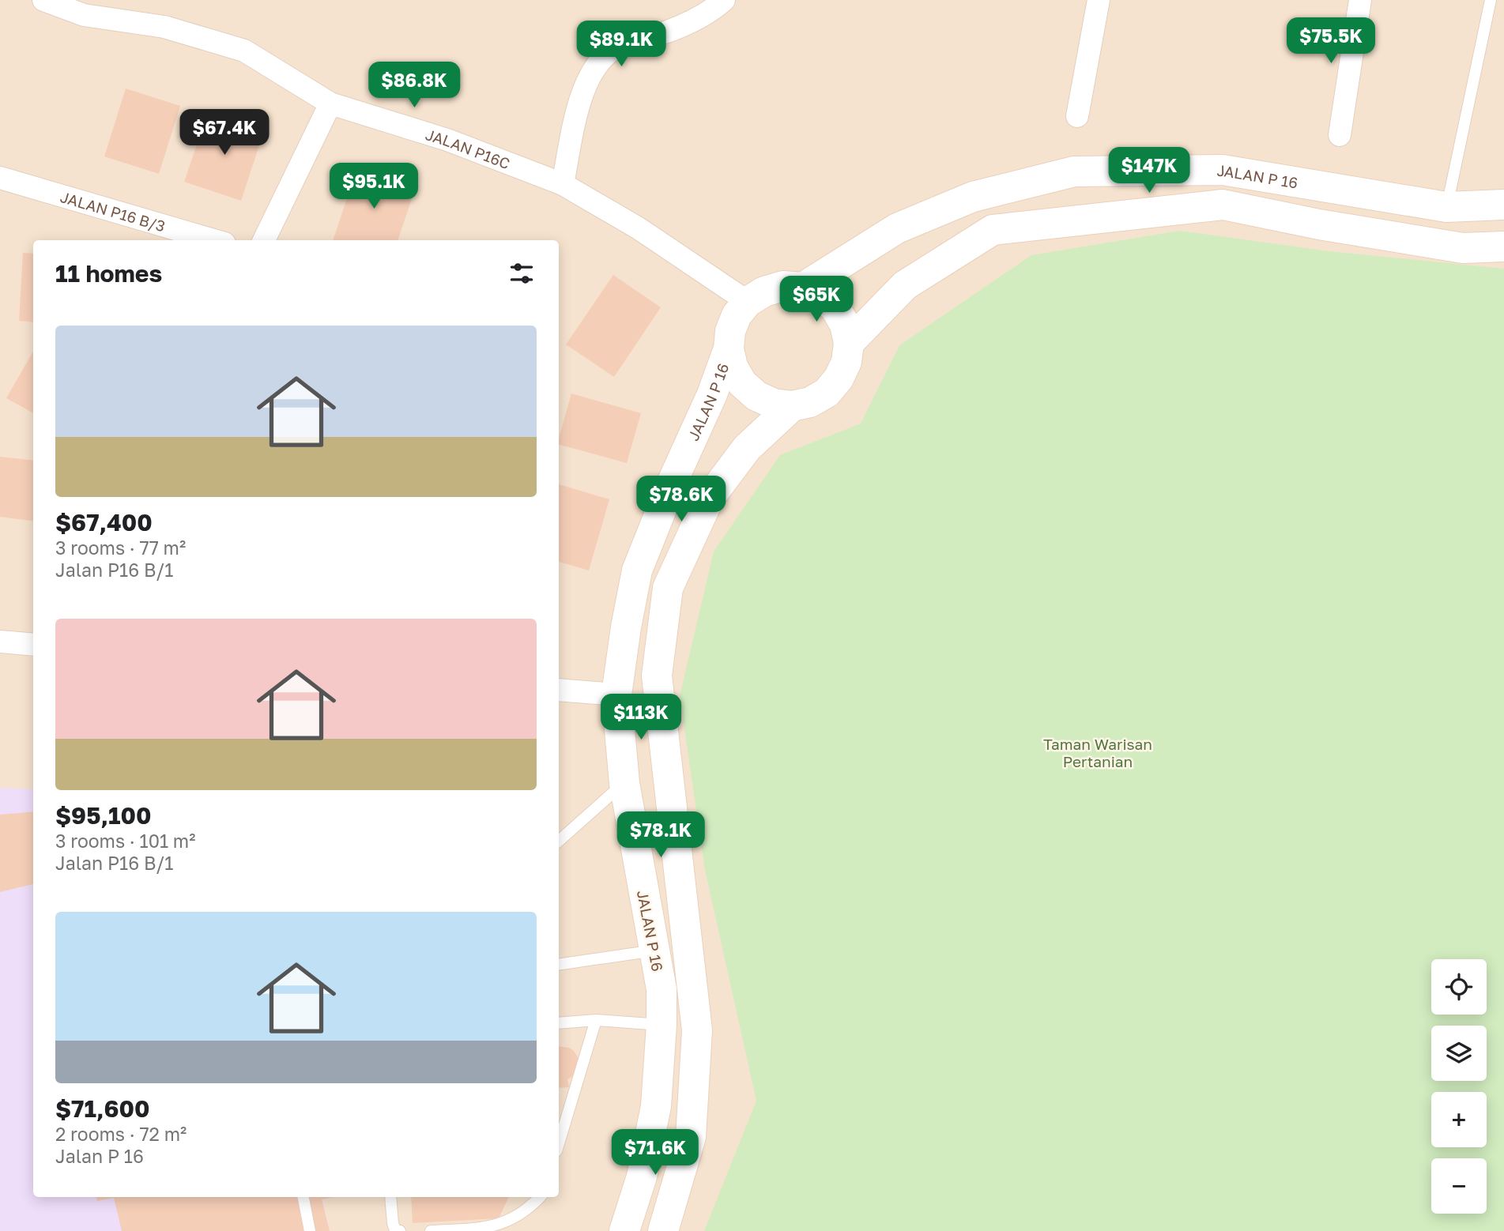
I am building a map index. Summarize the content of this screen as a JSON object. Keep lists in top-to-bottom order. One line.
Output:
{"streets":{"street":["JALAN P16C","JALAN P 16","JALAN P16 B/3"]},"crossings":[["JALAN P16C","JALAN P 16"]],"parks":["Taman Warisan Pertanian"],"page":{"price":["$75.5K","$89.1K","$86.8K","$67.4K","$147K","$95.1K","$65K","$78.6K","$113K","$78.1K","$71.6K"],"heading":"11 homes","list":[{"name":"$67,400","note":"3 rooms · 77 m² · Jalan P16 B/1"},{"name":"$95,100","note":"3 rooms · 101 m² · Jalan P16 B/1"},{"name":"$71,600","note":"2 rooms · 72 m² · Jalan P 16"}],"map_buttons":["+","−"]}}
